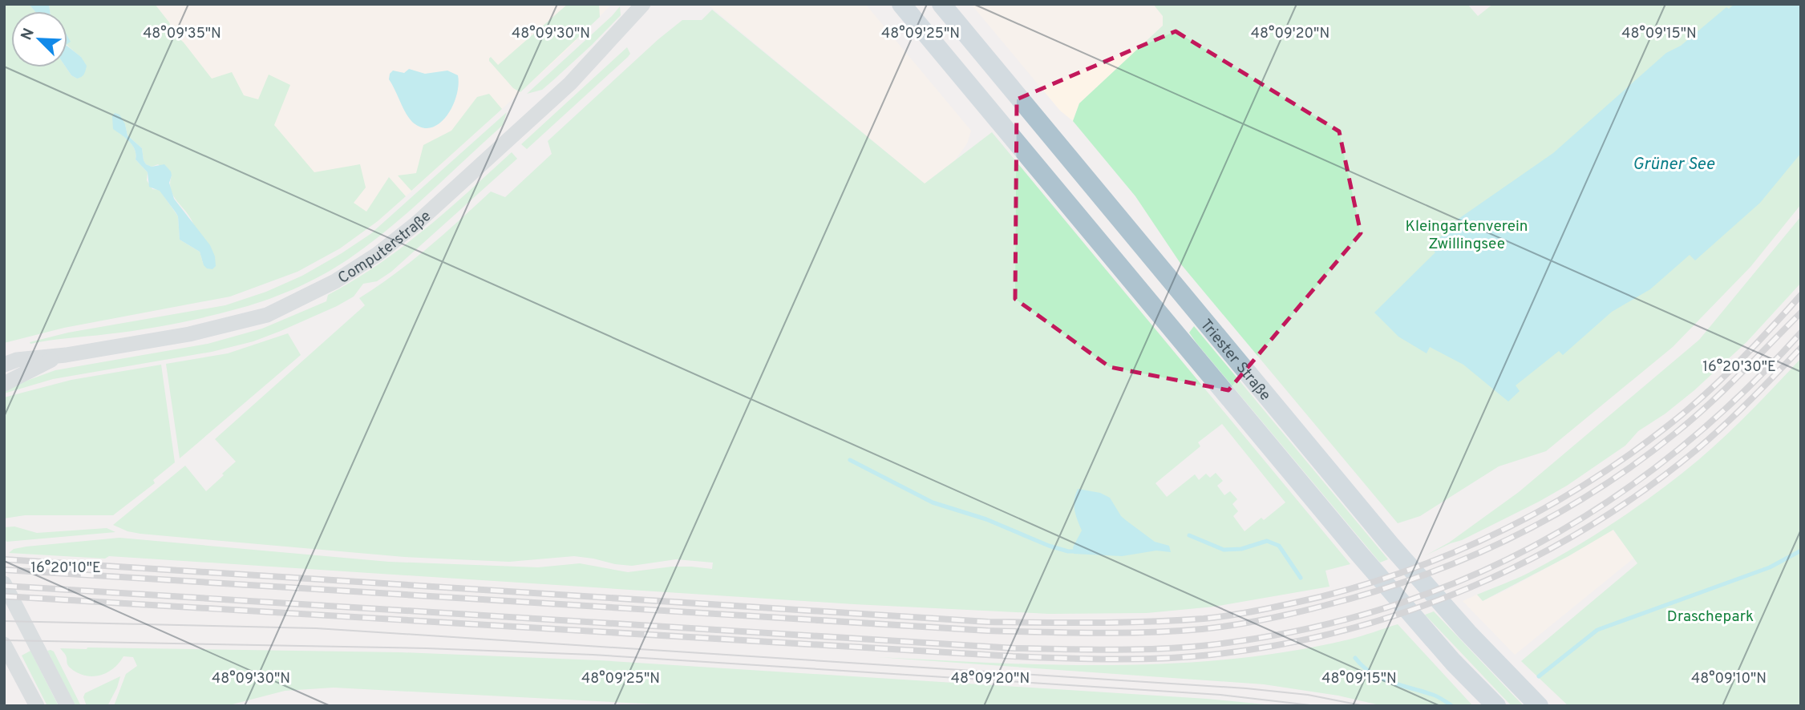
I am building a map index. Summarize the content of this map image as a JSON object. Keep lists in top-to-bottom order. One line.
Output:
{"streets":{"main road":["Triester Straße"],"street":["Computerstraße"]},"water":["Grüner See"],"parks":["Kleingartenverein Zwillingsee","Draschepark"],"north":"top left","coordinates":["48°09'35\"N","48°09'30\"N","48°09'25\"N","48°09'20\"N","48°09'15\"N","16°20'30\"E","16°20'10\"E","48°09'10\"N"]}
